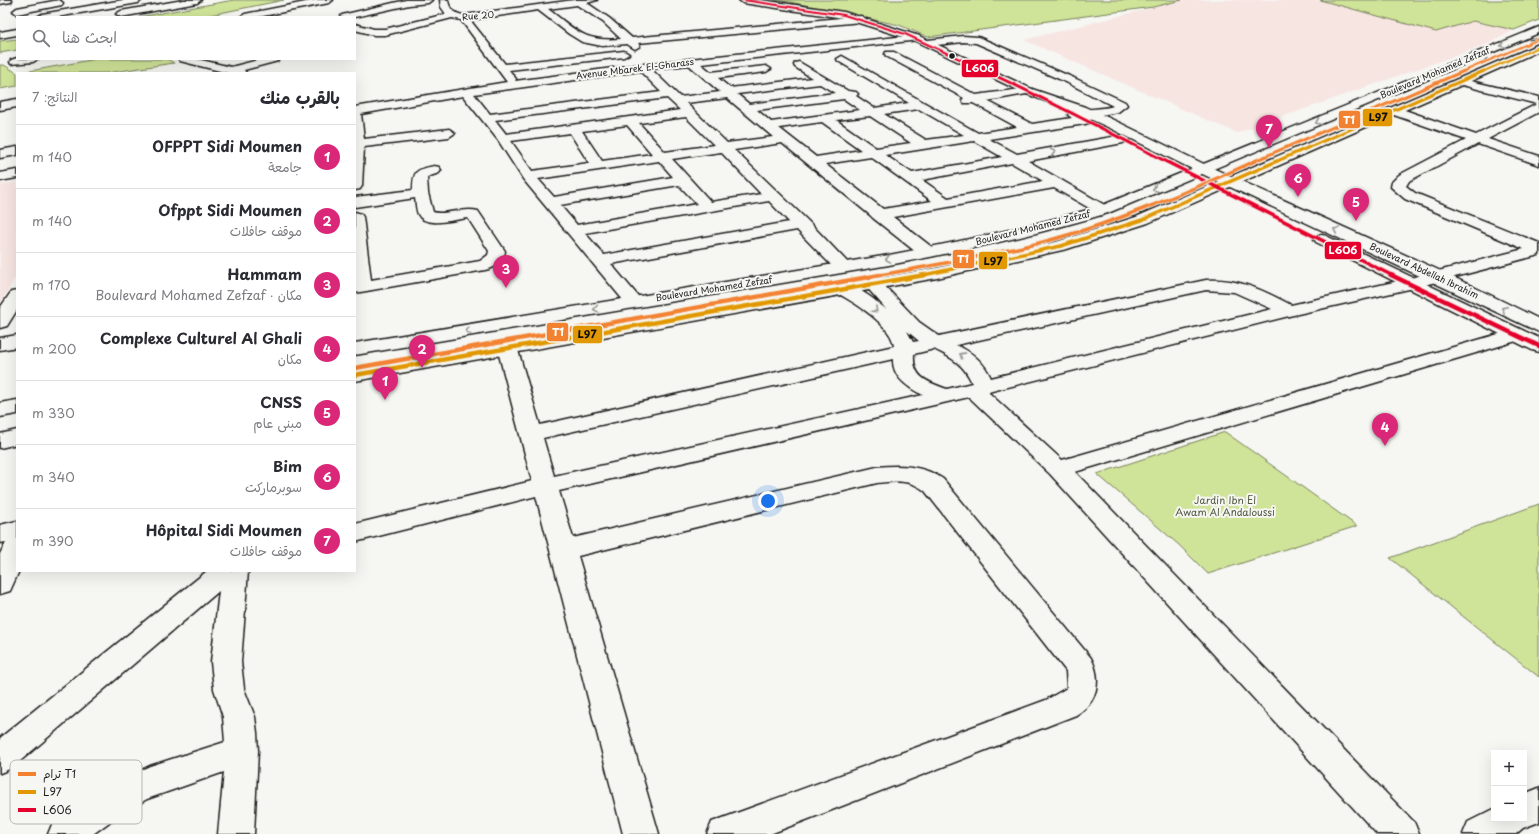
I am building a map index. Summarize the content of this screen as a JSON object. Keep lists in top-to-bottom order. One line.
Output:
{"streets":{"street":["Rue 20","Avenue Mbarek El-Gharass","Boulevard Mohamed Zefzaf","Boulevard Abdellah Ibrahim"]},"crossings":[["Avenue Mbarek El-Gharass","Boulevard Abdellah Ibrahim"],["Boulevard Mohamed Zefzaf","Boulevard Abdellah Ibrahim"]],"parks":["Jardin Ibn El Awam Al Andaloussi"],"lines":["transit line L606","tram line T1","transit line L97"],"legend":["ترام T1","L97","L606"],"page":{"search":"ابحث هنا","heading":["بالقرب منك","النتائج: 7"],"pins":["7","6","5","3","2","1","4"],"list":[{"mark":"1","name":"OFPPT Sidi Moumen","note":"جامعة","value":"140 m"},{"mark":"2","name":"Ofppt Sidi Moumen","note":"موقف حافلات","value":"140 m"},{"mark":"3","name":"Hammam","note":"مكان · Boulevard Mohamed Zefzaf","value":"170 m"},{"mark":"4","name":"Complexe Culturel Al Ghali","note":"مكان","value":"200 m"},{"mark":"5","name":"CNSS","note":"مبنى عام","value":"330 m"},{"mark":"6","name":"Bim","note":"سوبرماركت","value":"340 m"},{"mark":"7","name":"Hôpital Sidi Moumen","note":"موقف حافلات","value":"390 m"}],"map_buttons":["+","−"]}}
